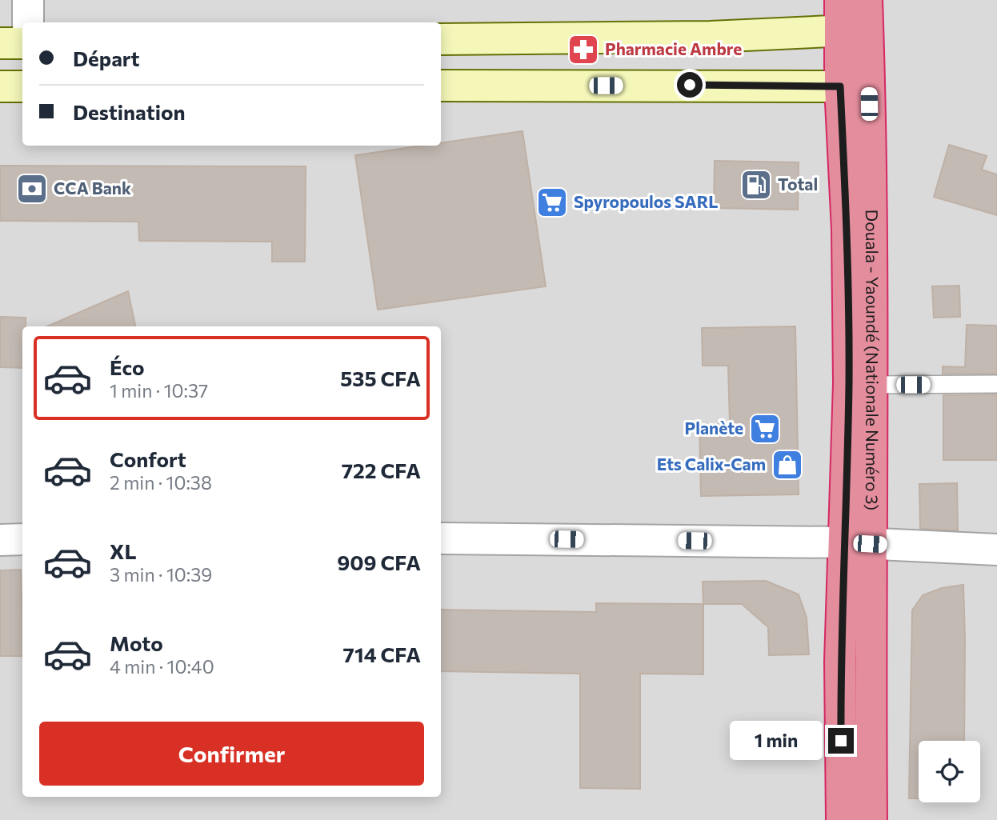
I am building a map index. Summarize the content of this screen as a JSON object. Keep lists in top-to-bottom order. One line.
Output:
{"streets":{"highway":["Douala - Yaoundé (Nationale Numéro 3)"]},"places":{"pharmacy":["Pharmacie Ambre"],"fuel station":["Total"],"bank":["CCA Bank"],"supermarket":["Spyropoulos SARL","Planète"],"shop":["Ets Calix-Cam"]},"page":{"banner":["Départ","Destination"],"list":[{"name":"Éco","note":"1 min · 10:37","value":"535 CFA"},{"name":"Confort","note":"2 min · 10:38","value":"722 CFA"},{"name":"XL","note":"3 min · 10:39","value":"909 CFA"},{"name":"Moto","note":"4 min · 10:40","value":"714 CFA"}],"buttons":"Confirmer","bubble":"1 min"}}
